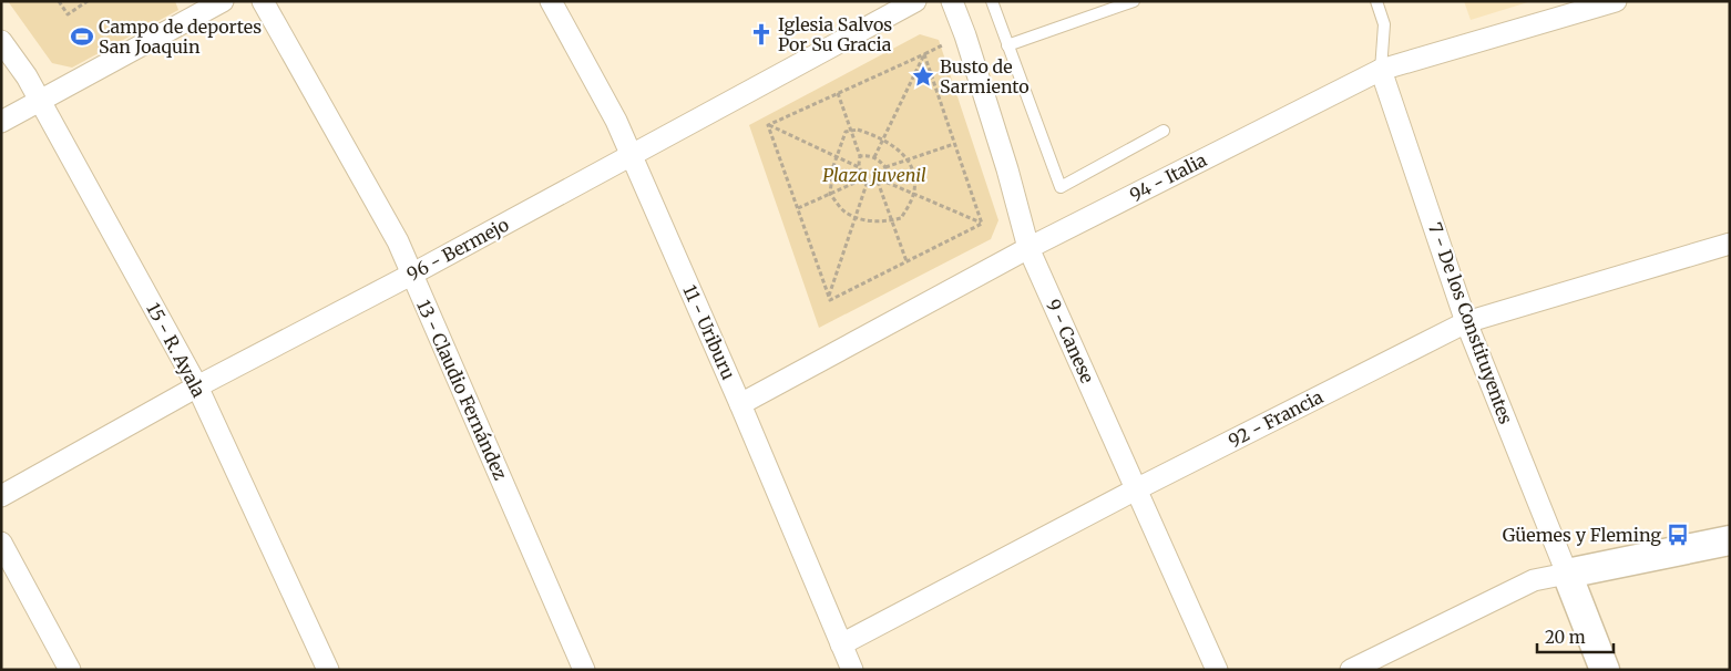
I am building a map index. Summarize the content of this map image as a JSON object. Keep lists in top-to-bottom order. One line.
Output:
{"streets":{"street":["94 - Italia","96 - Bermejo","7 - De los Constituyentes","11 - Uriburu","9 - Canese","15 - R. Ayala","13 - Claudio Fernández","92 - Francia"]},"crossings":[["94 - Italia","7 - De los Constituyentes"],["94 - Italia","11 - Uriburu"],["94 - Italia","9 - Canese"],["96 - Bermejo","11 - Uriburu"],["96 - Bermejo","15 - R. Ayala"],["96 - Bermejo","13 - Claudio Fernández"],["7 - De los Constituyentes","92 - Francia"],["11 - Uriburu","92 - Francia"],["9 - Canese","92 - Francia"]],"parks":["Plaza juvenil"],"places":{"church":["Iglesia Salvos Por Su Gracia"],"sports":["Campo de deportes San Joaquin"],"place":["Busto de Sarmiento"],"bus stop":["Güemes y Fleming"]},"scale_bar":"20 m"}
